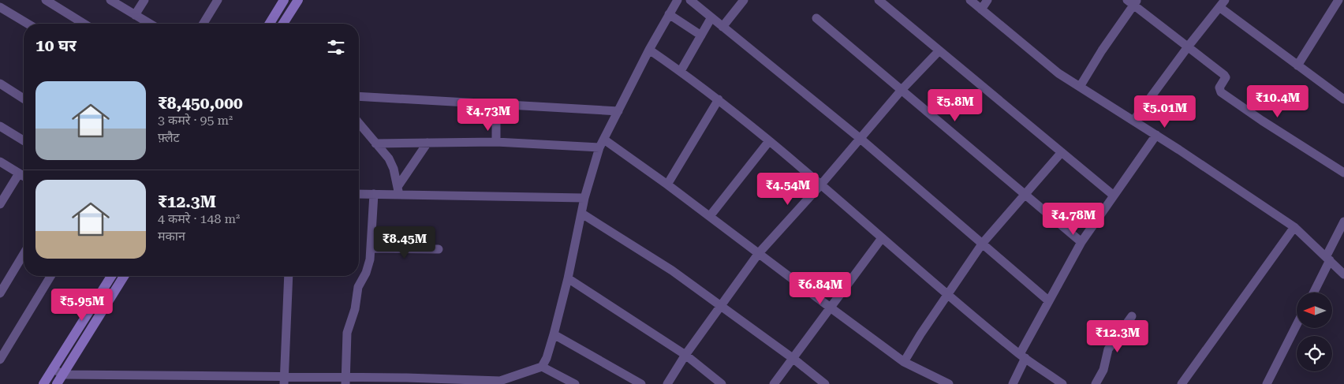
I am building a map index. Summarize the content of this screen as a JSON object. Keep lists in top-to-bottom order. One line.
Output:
{"north":"left","page":{"heading":"10 घर","list":[{"name":"₹8,450,000","note":"3 कमरे · 95 m² · फ़्लैट"},{"name":"₹12.3M","note":"4 कमरे · 148 m² · मकान"}],"price":["₹10.4M","₹5.8M","₹5.01M","₹4.73M","₹4.54M","₹4.78M","₹8.45M","₹6.84M","₹5.95M","₹12.3M"]}}
